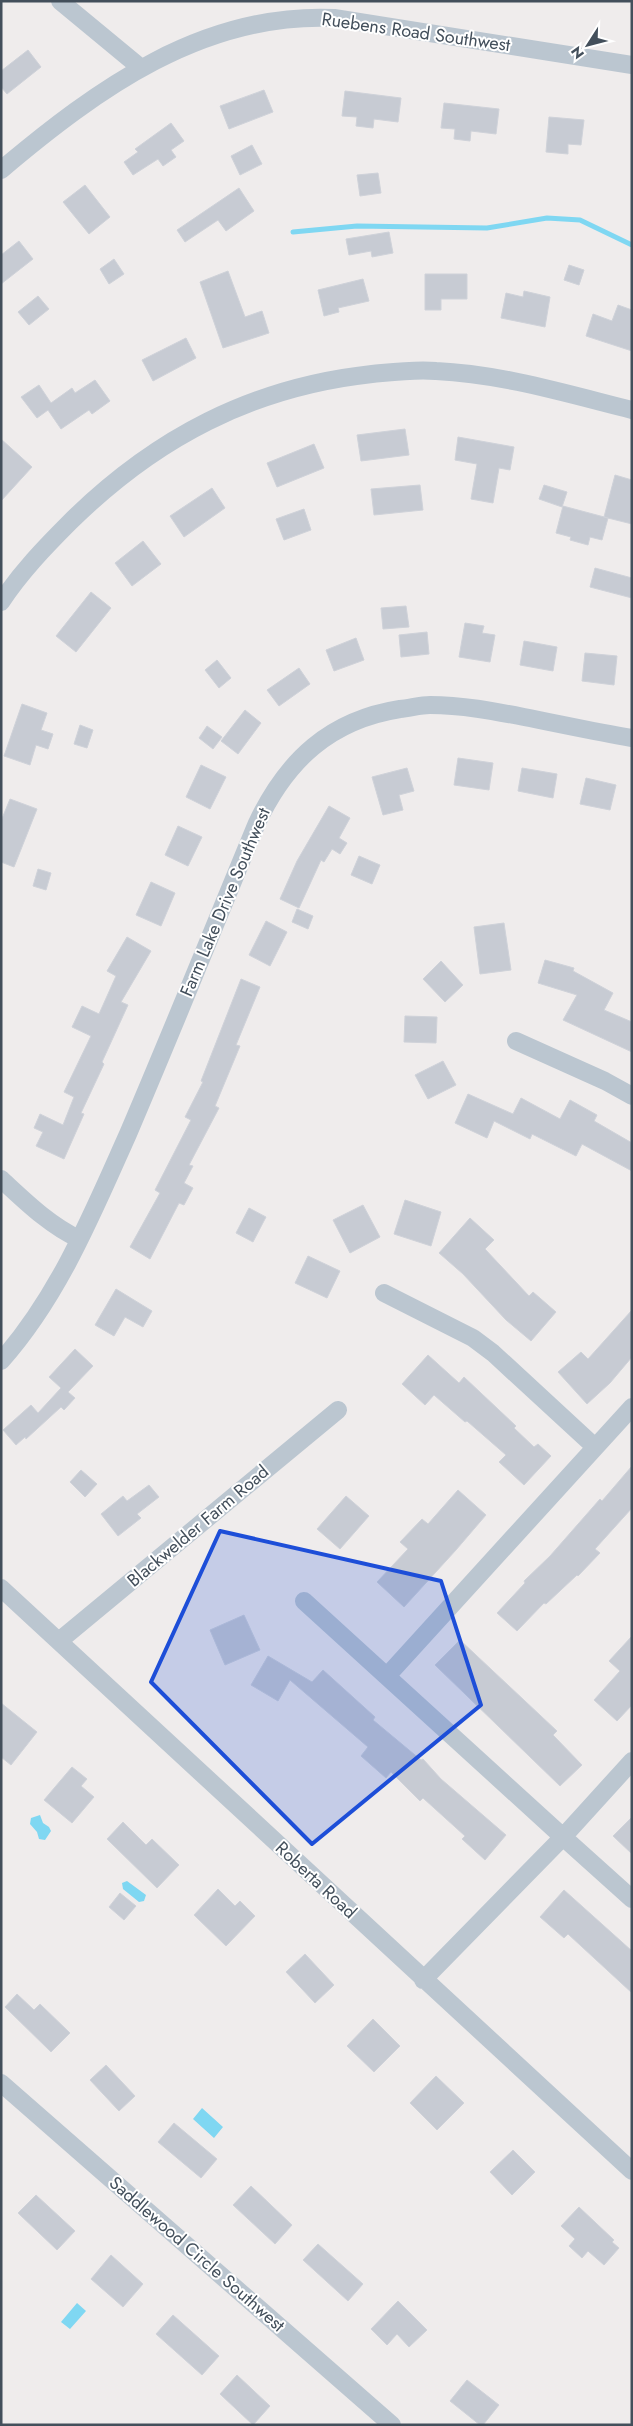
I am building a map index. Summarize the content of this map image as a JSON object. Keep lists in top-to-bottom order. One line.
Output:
{"streets":{"street":["Ruebens Road Southwest","Farm Lake Drive Southwest","Blackwelder Farm Road","Roberta Road","Saddlewood Circle Southwest"]},"crossings":[["Blackwelder Farm Road","Roberta Road"]],"north":"bottom left"}
